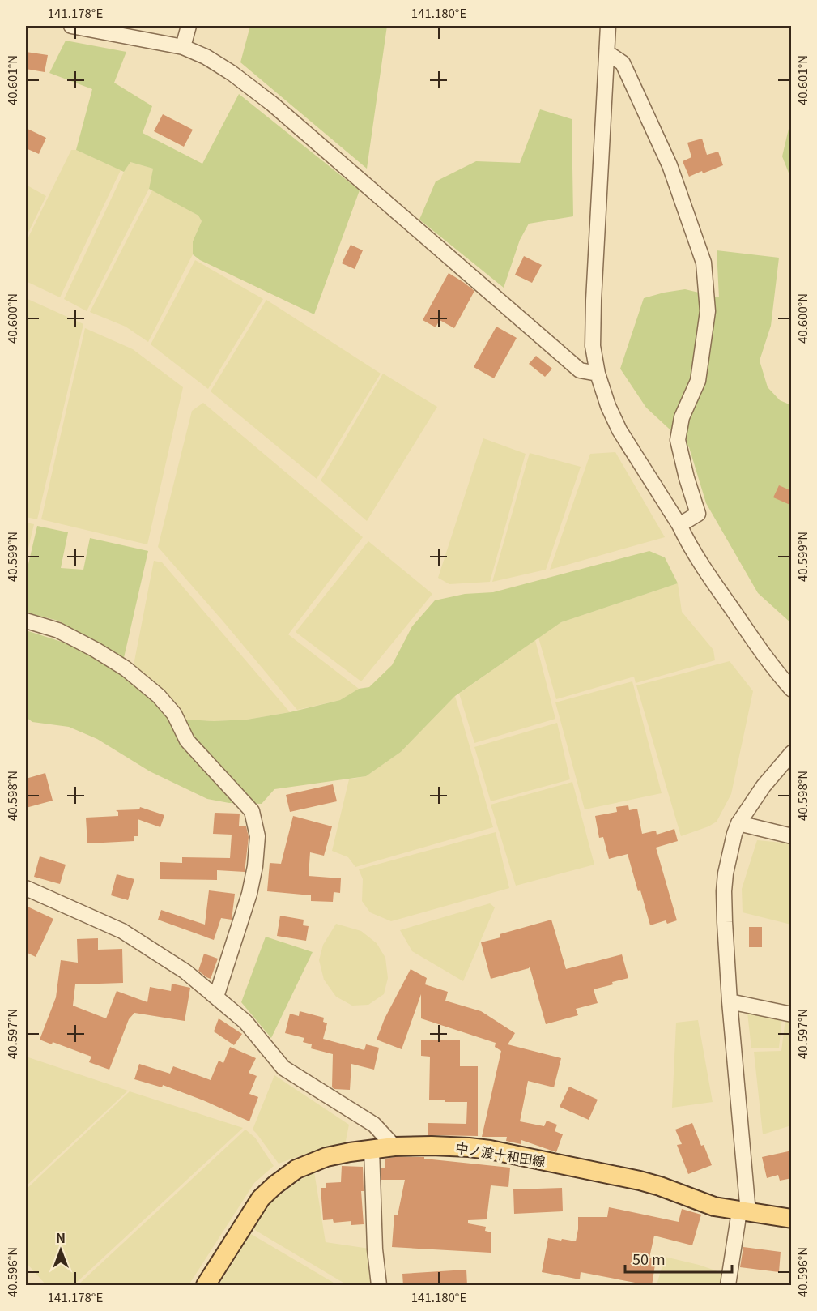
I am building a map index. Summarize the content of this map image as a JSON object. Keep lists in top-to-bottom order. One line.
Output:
{"streets":{"main road":["中ノ渡十和田線"]},"scale_bar":"50 m","north":"top","coordinates":["141.178°E","141.180°E","40.601°N","40.600°N","40.599°N","40.598°N","40.597°N","40.596°N"]}
